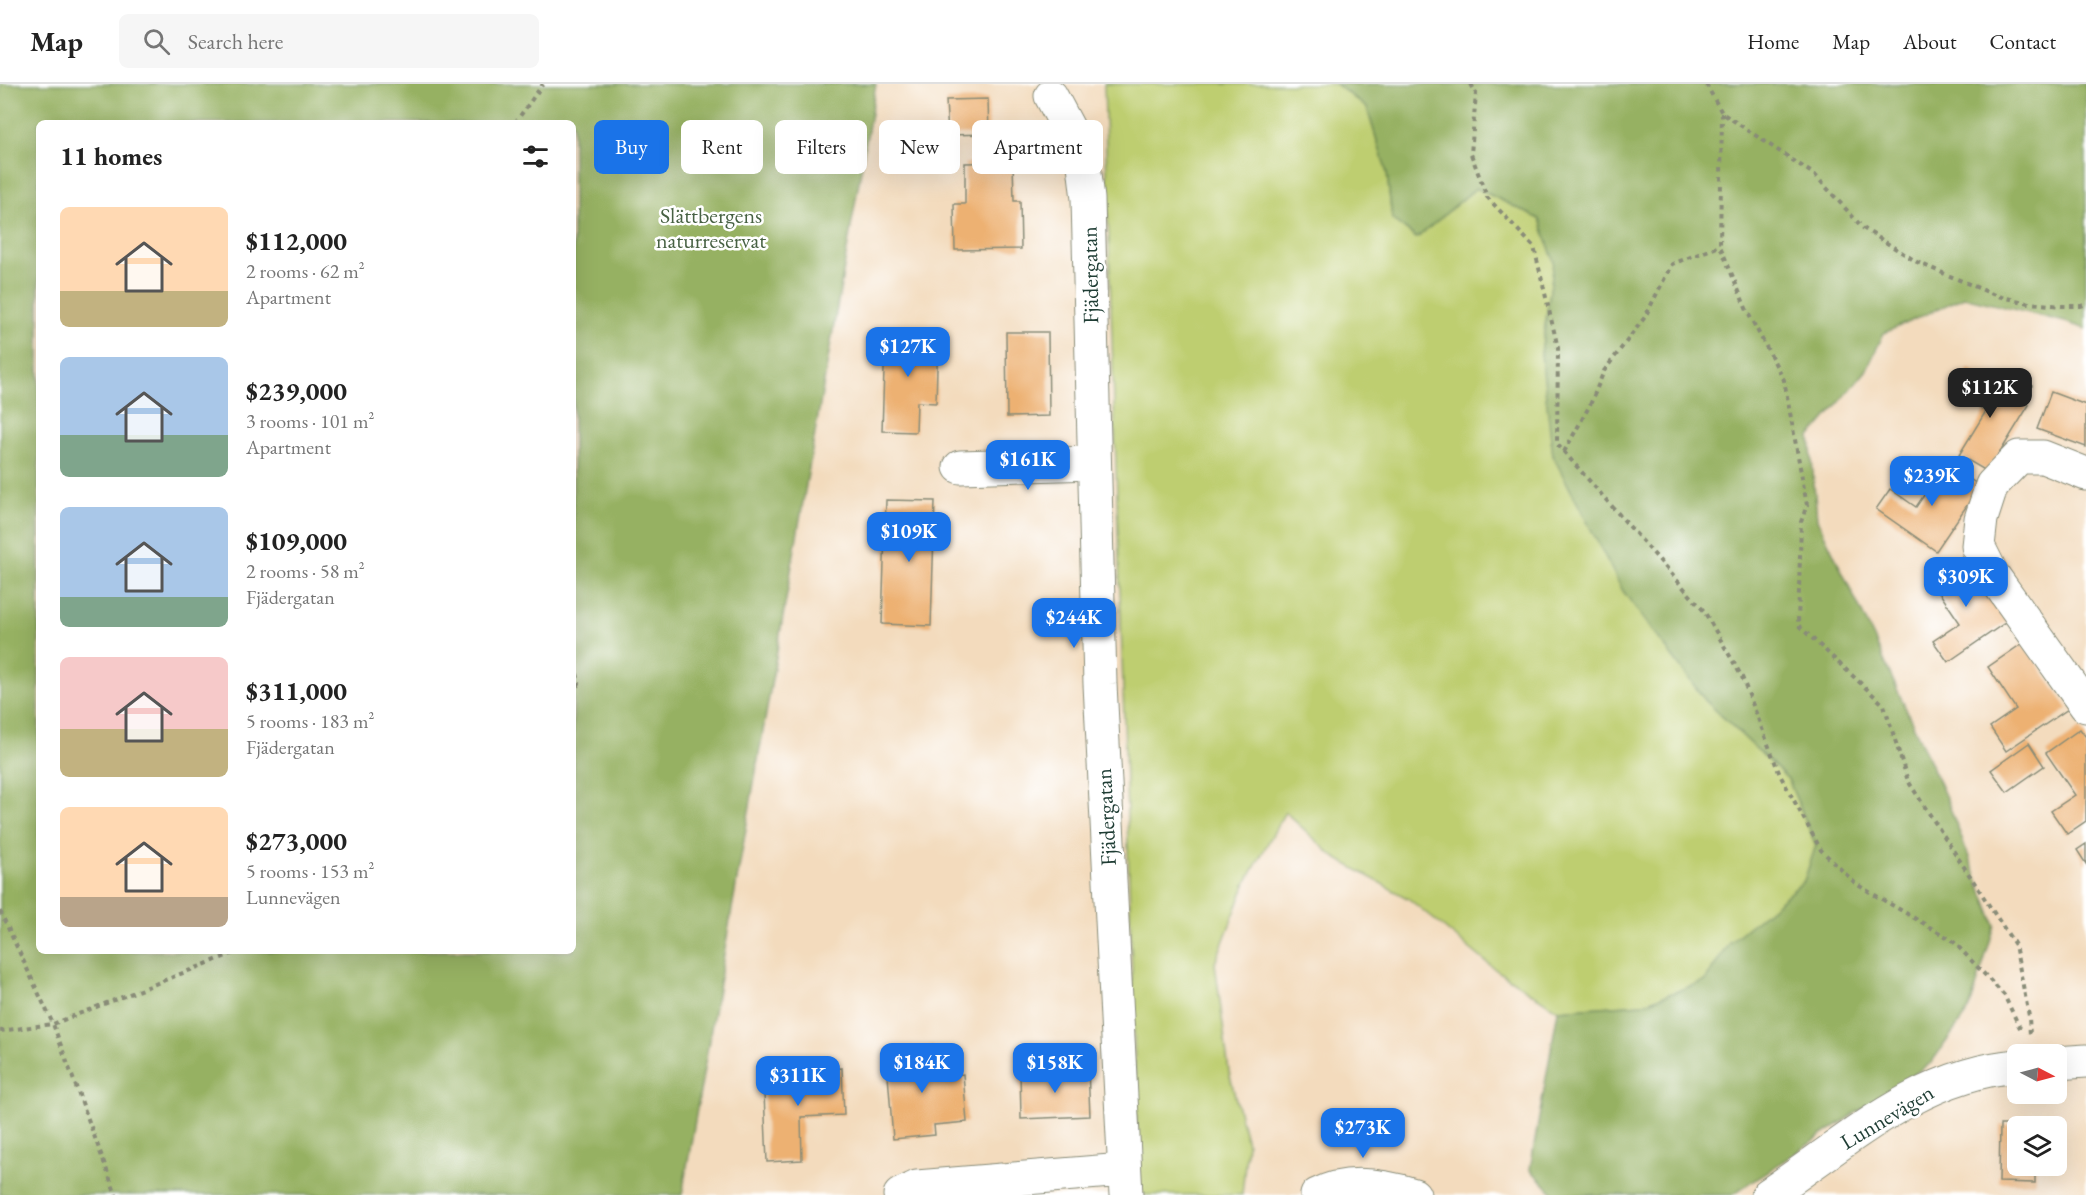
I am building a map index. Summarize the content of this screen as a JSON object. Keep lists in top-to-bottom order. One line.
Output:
{"streets":{"street":["Fjädergatan","Lunnevägen"]},"parks":["Slättbergens naturreservat"],"north":"right","page":{"header":"Map","search":"Search here","nav":["Home","Map","About","Contact"],"chip":["Buy","Rent","Filters","New","Apartment"],"heading":"11 homes","list":[{"name":"$112,000","note":"2 rooms · 62 m² · Apartment"},{"name":"$239,000","note":"3 rooms · 101 m² · Apartment"},{"name":"$109,000","note":"2 rooms · 58 m² · Fjädergatan"},{"name":"$311,000","note":"5 rooms · 183 m² · Fjädergatan"},{"name":"$273,000","note":"5 rooms · 153 m² · Lunnevägen"}],"price":["$127K","$112K","$161K","$239K","$109K","$309K","$244K","$184K","$158K","$311K","$273K"]}}
